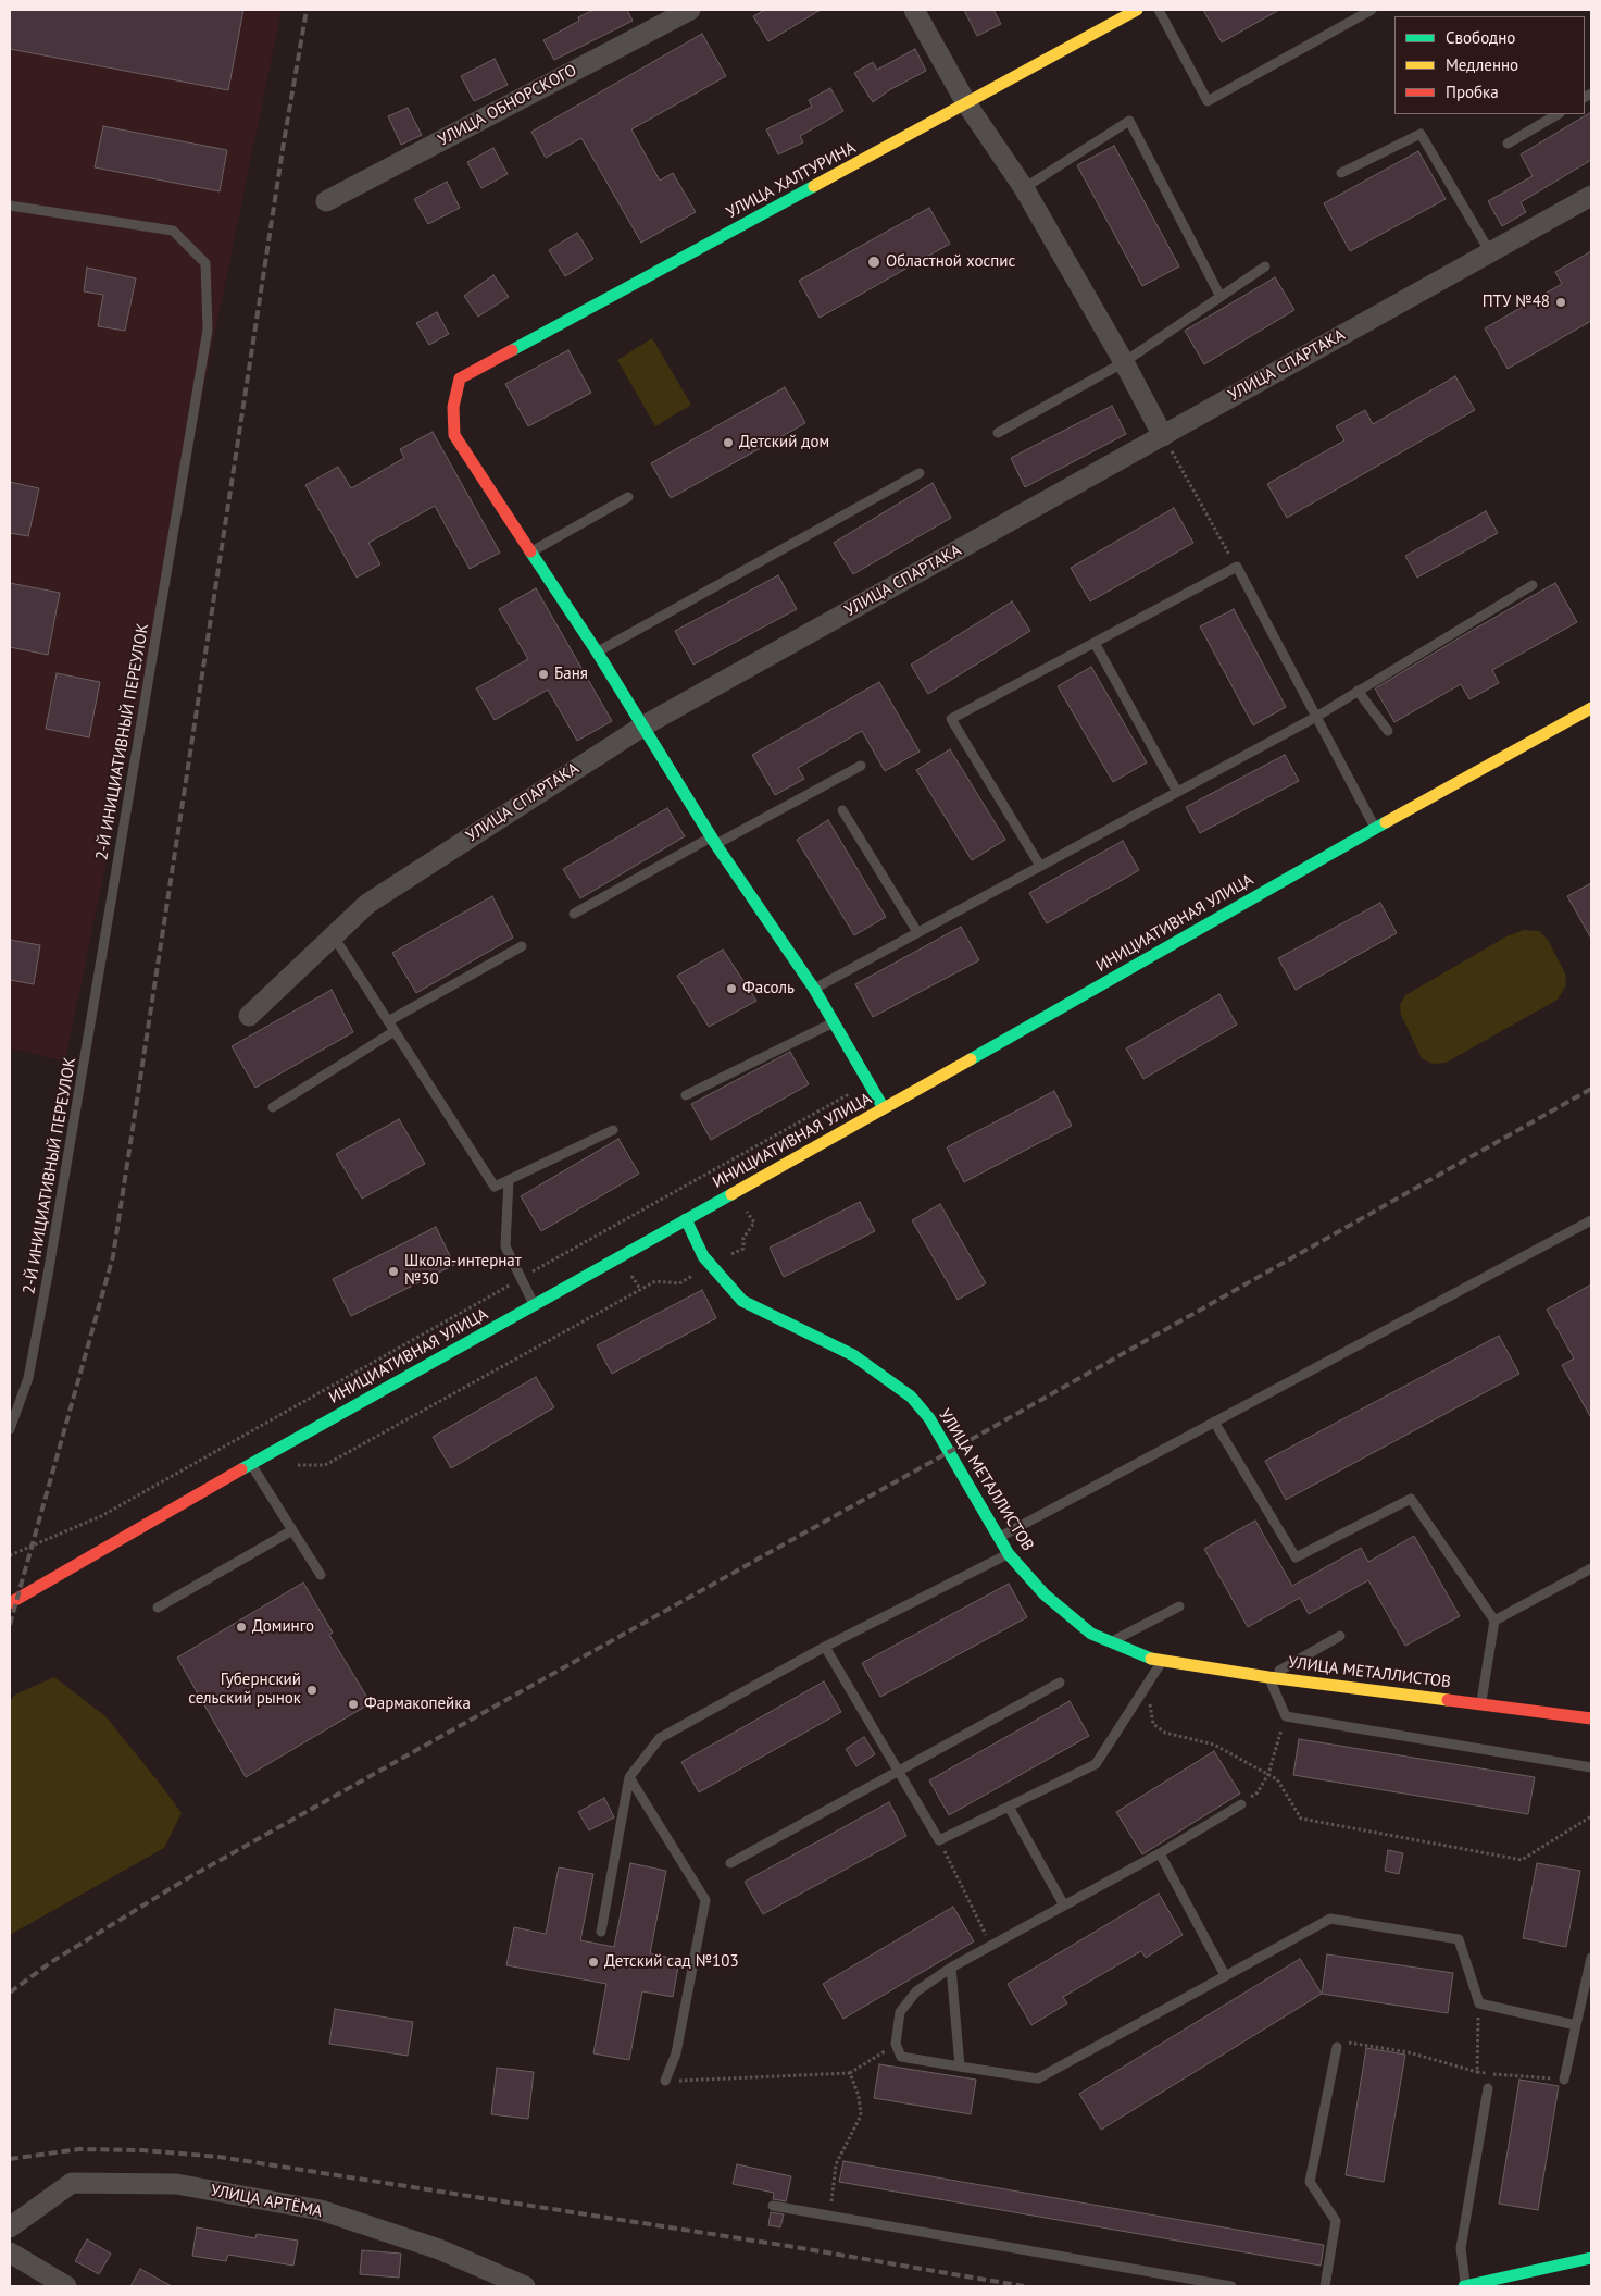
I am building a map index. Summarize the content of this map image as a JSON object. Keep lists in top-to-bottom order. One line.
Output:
{"streets":{"main road":["УЛИЦА ХАЛТУРИНА","ИНИЦИАТИВНАЯ УЛИЦА","УЛИЦА МЕТАЛЛИСТОВ"],"street":["УЛИЦА ОБНОРСКОГО","УЛИЦА СПАРТАКА","УЛИЦА АРТЁМА"],"lane":["2-Й ИНИЦИАТИВНЫЙ ПЕРЕУЛОК"]},"crossings":[["ИНИЦИАТИВНАЯ УЛИЦА","УЛИЦА МЕТАЛЛИСТОВ"]],"places":["Областной хоспис","ПТУ №48","Детский дом","Баня","Фасоль","Школа-интернат №30","Доминго","Губернский сельский рынок","Фармакопейка","Детский сад №103"],"legend":["Свободно","Медленно","Пробка"]}
